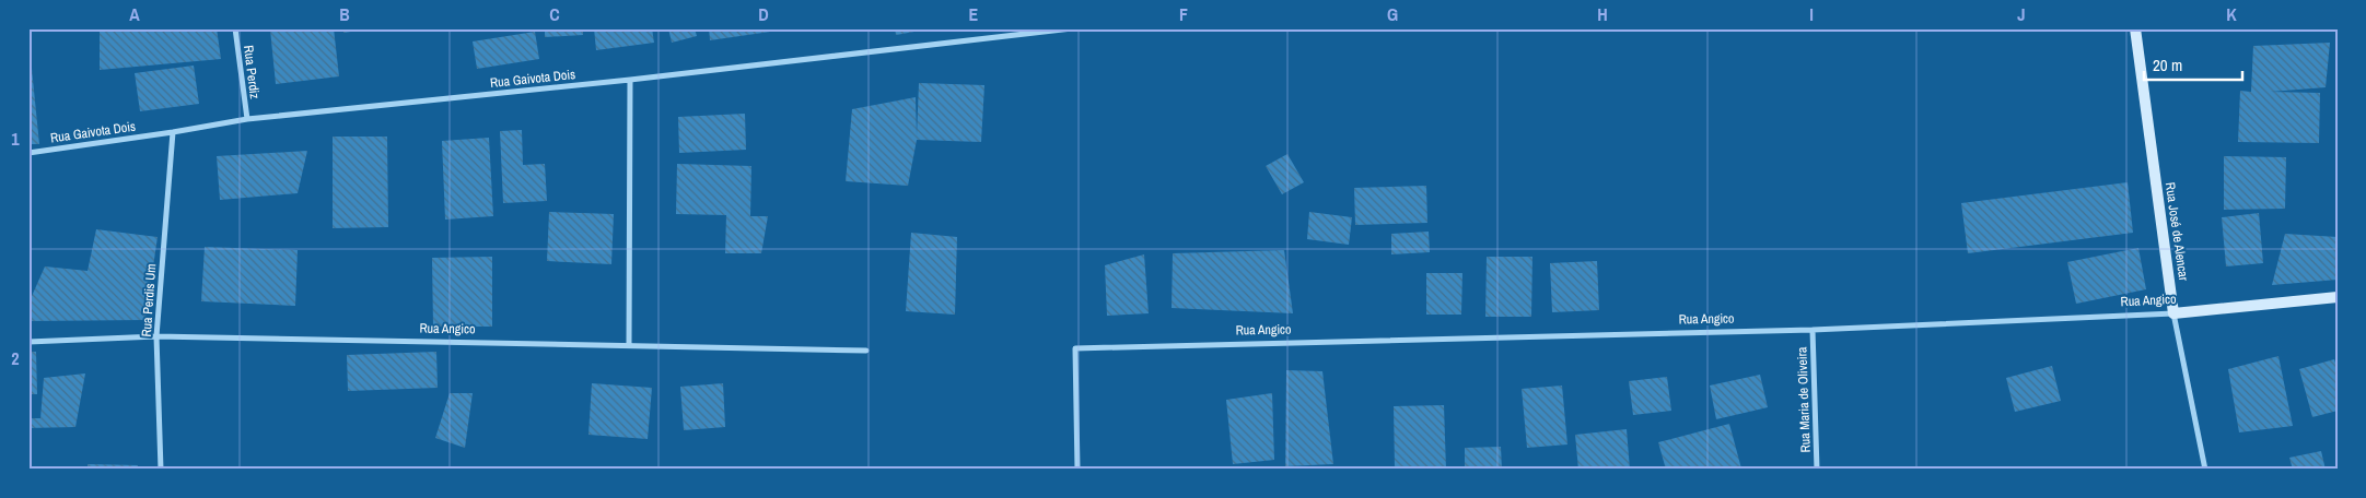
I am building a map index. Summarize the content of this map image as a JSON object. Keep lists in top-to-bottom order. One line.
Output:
{"streets":{"street":["Rua Perdiz","Rua Gaivota Dois","Rua José de Alencar","Rua Perdis Um","Rua Angico","Rua Maria de Oliveira"]},"crossings":[["Rua Perdiz","Rua Gaivota Dois"],["Rua Gaivota Dois","Rua Perdis Um"],["Rua José de Alencar","Rua Angico"],["Rua Perdis Um","Rua Angico"],["Rua Angico","Rua Maria de Oliveira"]],"scale_bar":"20 m","grid":{"columns":["A","B","C","D","E","F","G","H","I","J","K"],"rows":["1","2"]}}
